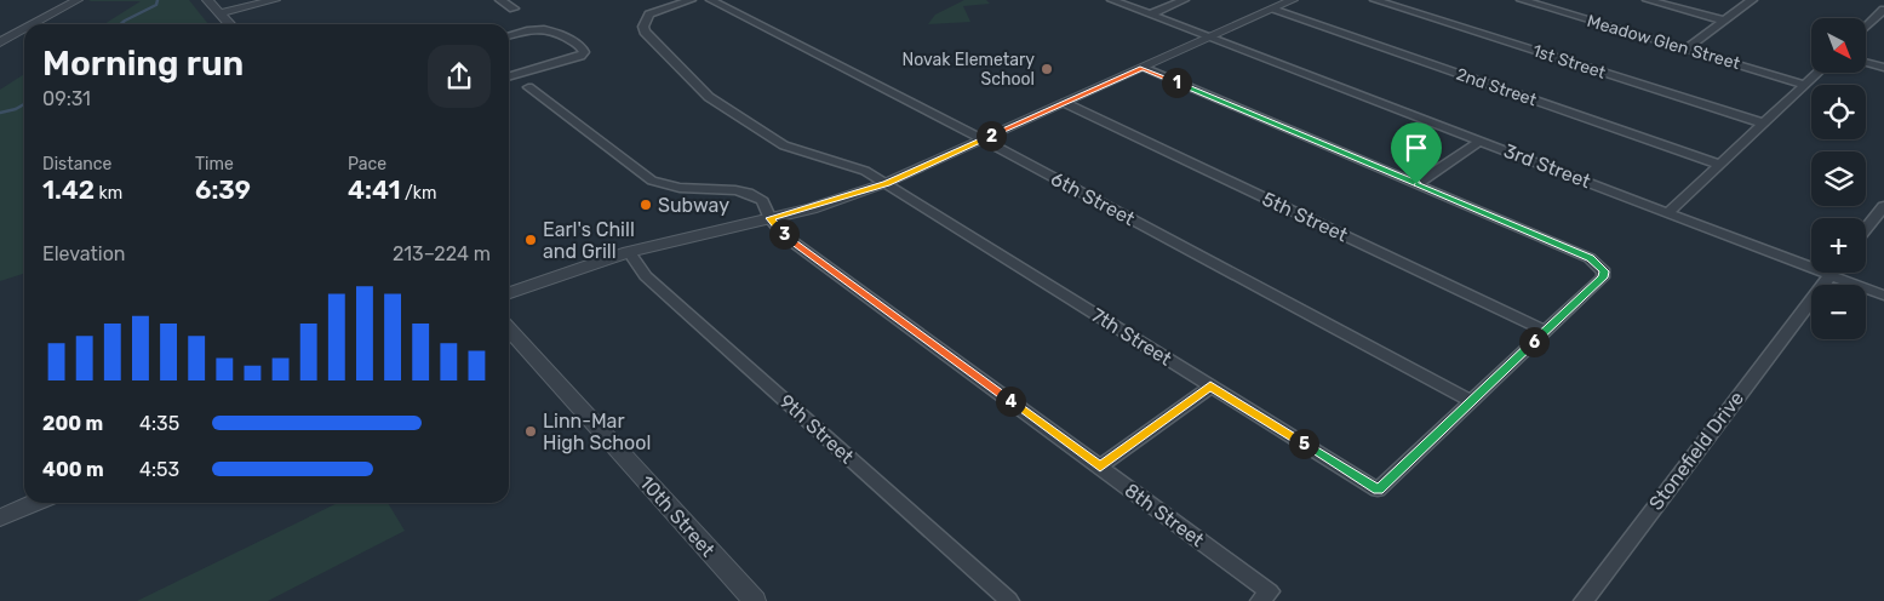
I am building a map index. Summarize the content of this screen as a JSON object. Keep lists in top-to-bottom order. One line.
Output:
{"streets":{"street":["Meadow Glen Street","1st Street","2nd Street","3rd Street","6th Street","5th Street","7th Street","9th Street","Stonefield Drive","8th Street","10th Street"]},"crossings":[["3rd Street","Stonefield Drive"],["6th Street","7th Street"]],"places":["Novak Elemetary School","Subway","Earl's Chill and Grill","Linn-Mar High School"],"north":"bottom right","page":{"map_buttons":["+","−"],"heading":["Morning run","09:31"],"pins":["1","2","3","6","4","5"],"stats":[["Distance","1.42 km"],["Time","6:39"],["Pace","4:41 /km"]],"chart":["Elevation","213–224 m"],"list":[{"name":"200 m","note":"4:35"},{"name":"400 m","note":"4:53"}]}}
